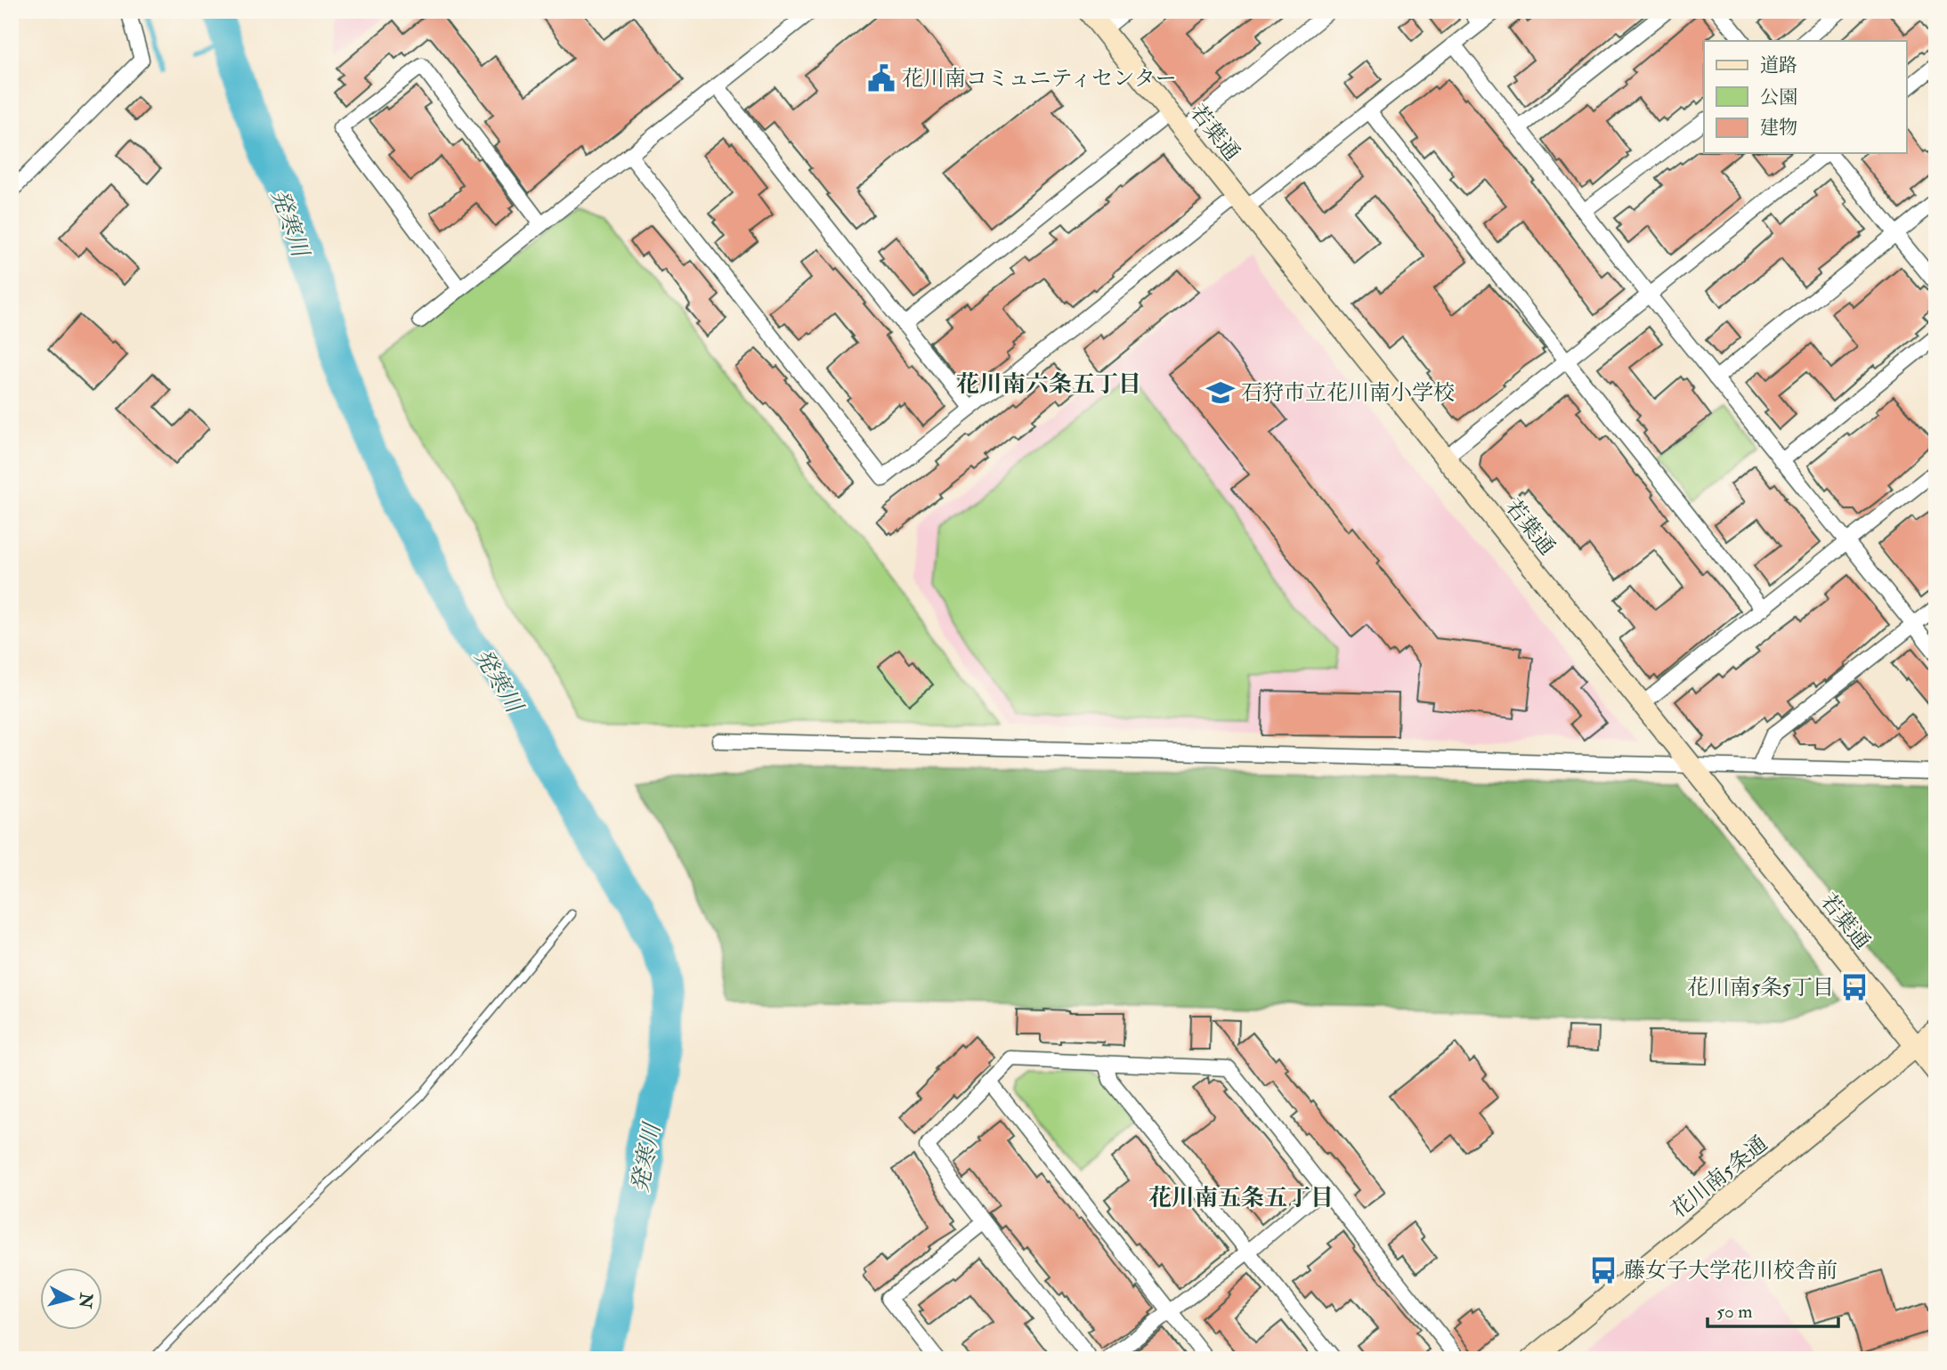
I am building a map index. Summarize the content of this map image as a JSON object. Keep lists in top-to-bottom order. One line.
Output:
{"streets":{"street":["若葉通","花川南5条通"]},"crossings":[["若葉通","花川南5条通"]],"districts":["花川南六条五丁目","花川南五条五丁目"],"water":["発寒川"],"places":{"public building":["花川南コミュニティセンター"],"school or university":["石狩市立花川南小学校"],"bus stop":["花川南5条5丁目","藤女子大学花川校舎前"]},"legend":["道路","公園","建物"],"scale_bar":"50 m","north":"right"}
